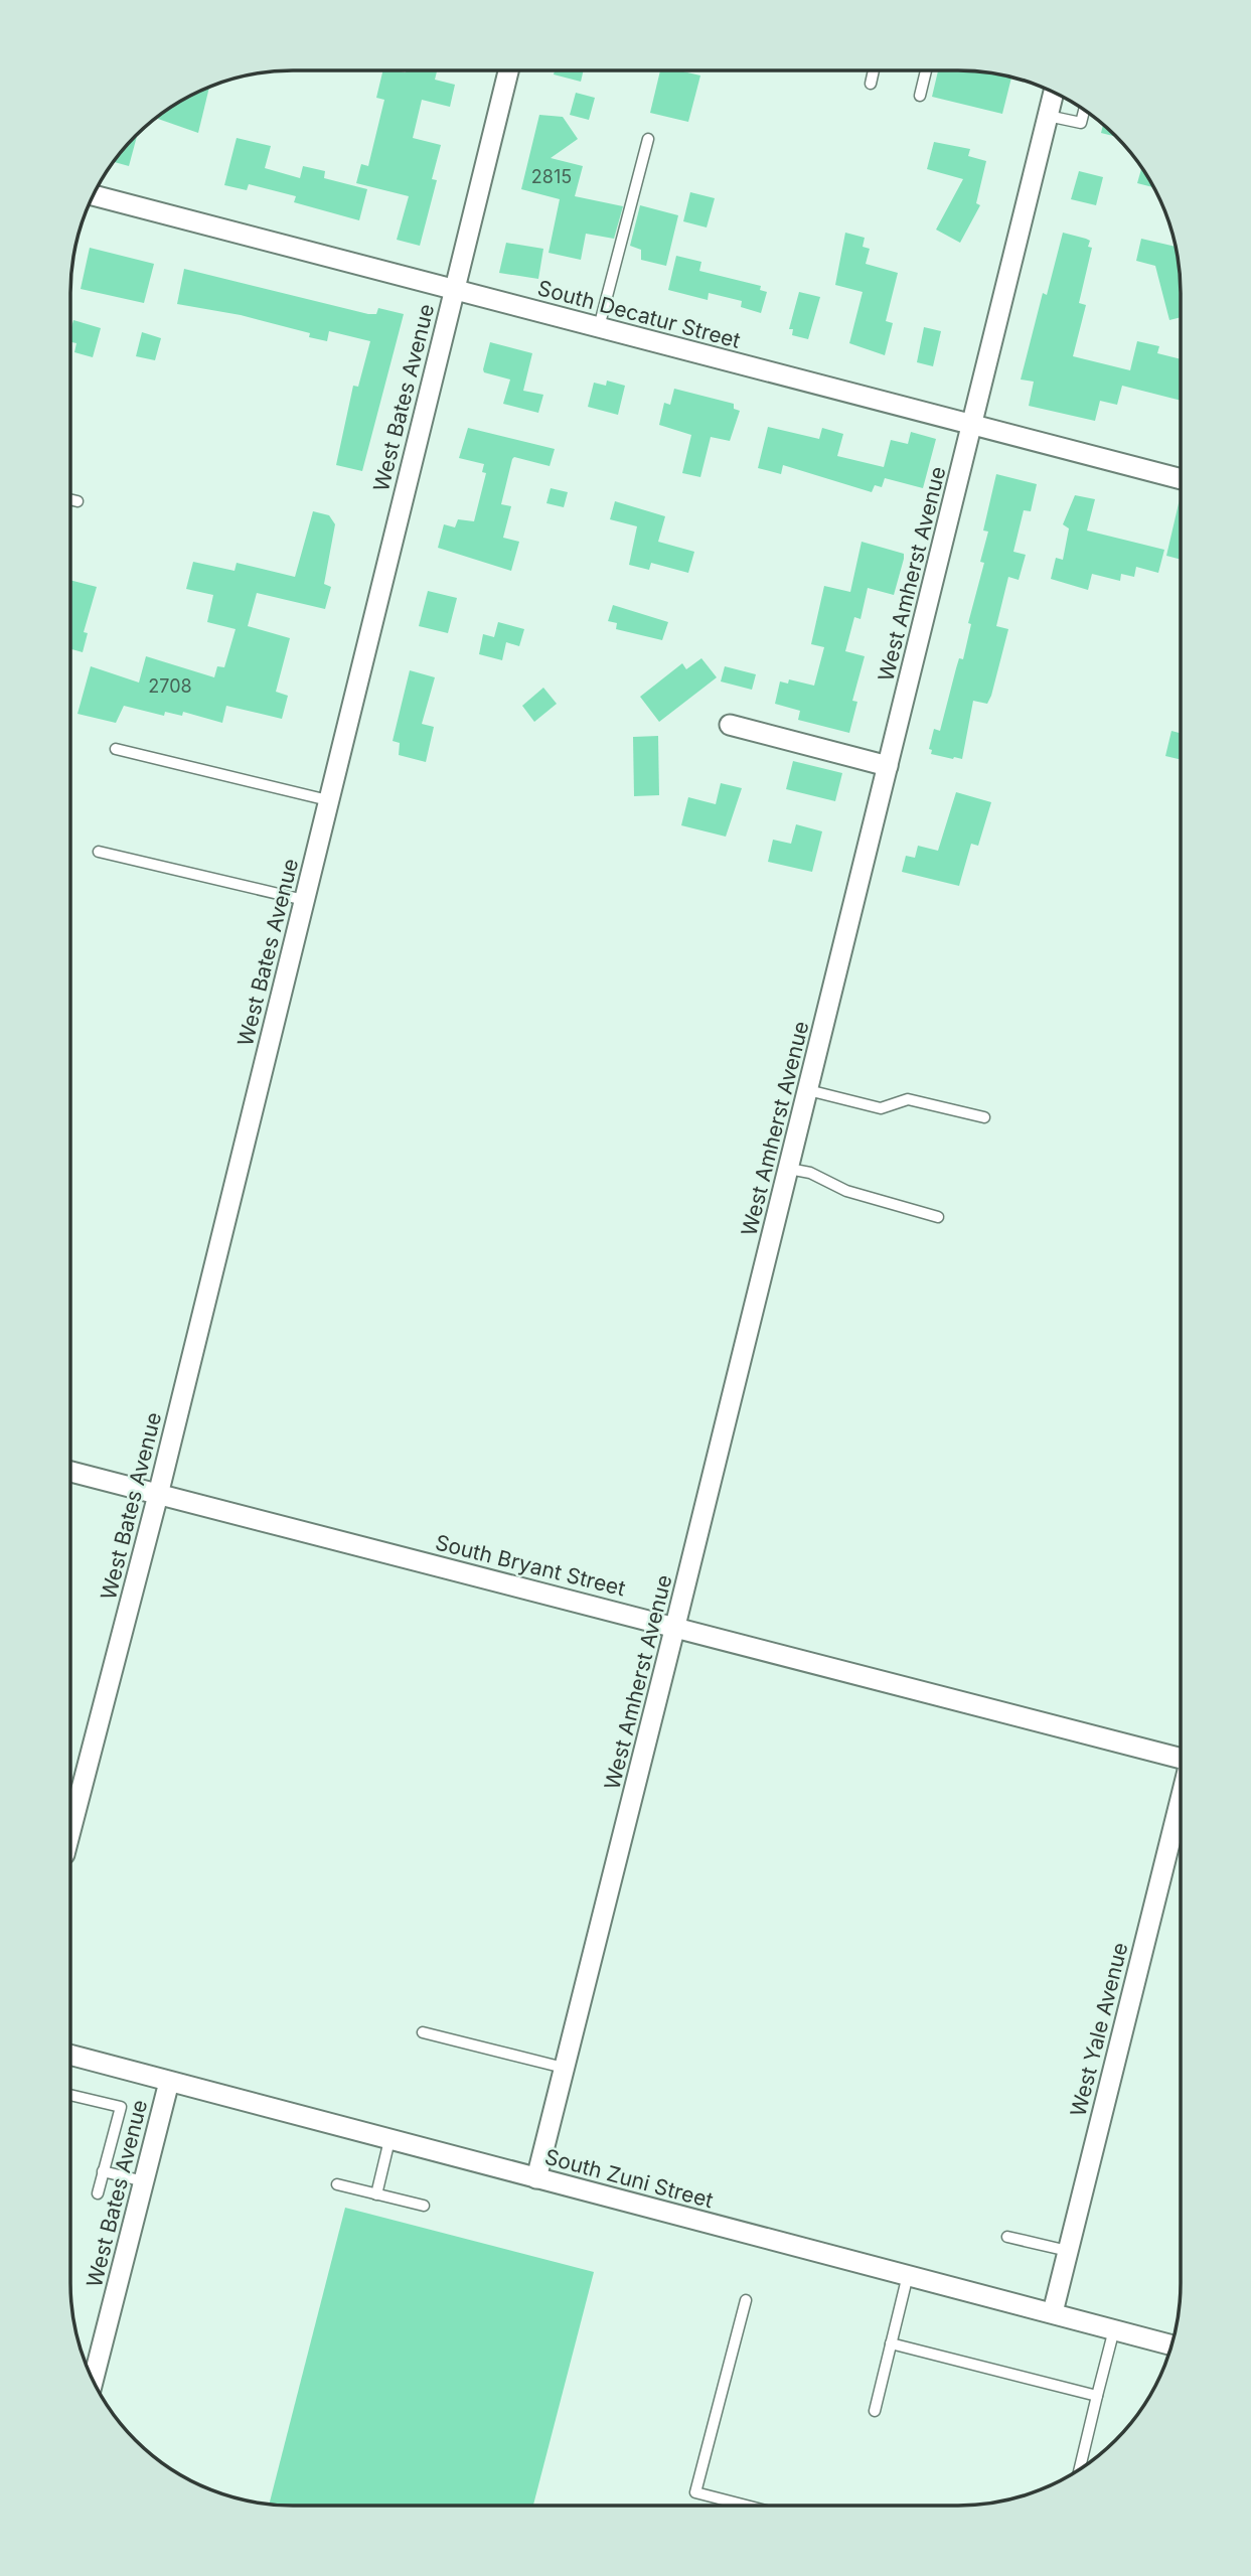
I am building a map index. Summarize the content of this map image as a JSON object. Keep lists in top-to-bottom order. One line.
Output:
{"streets":{"street":["South Decatur Street","West Bates Avenue","West Amherst Avenue","South Bryant Street","West Yale Avenue","South Zuni Street"]},"crossings":[["South Decatur Street","West Bates Avenue"],["South Decatur Street","West Amherst Avenue"],["West Bates Avenue","South Bryant Street"],["West Bates Avenue","South Zuni Street"],["West Amherst Avenue","South Bryant Street"],["West Amherst Avenue","South Zuni Street"],["West Yale Avenue","South Zuni Street"]],"house_numbers":["2815","2708"]}
